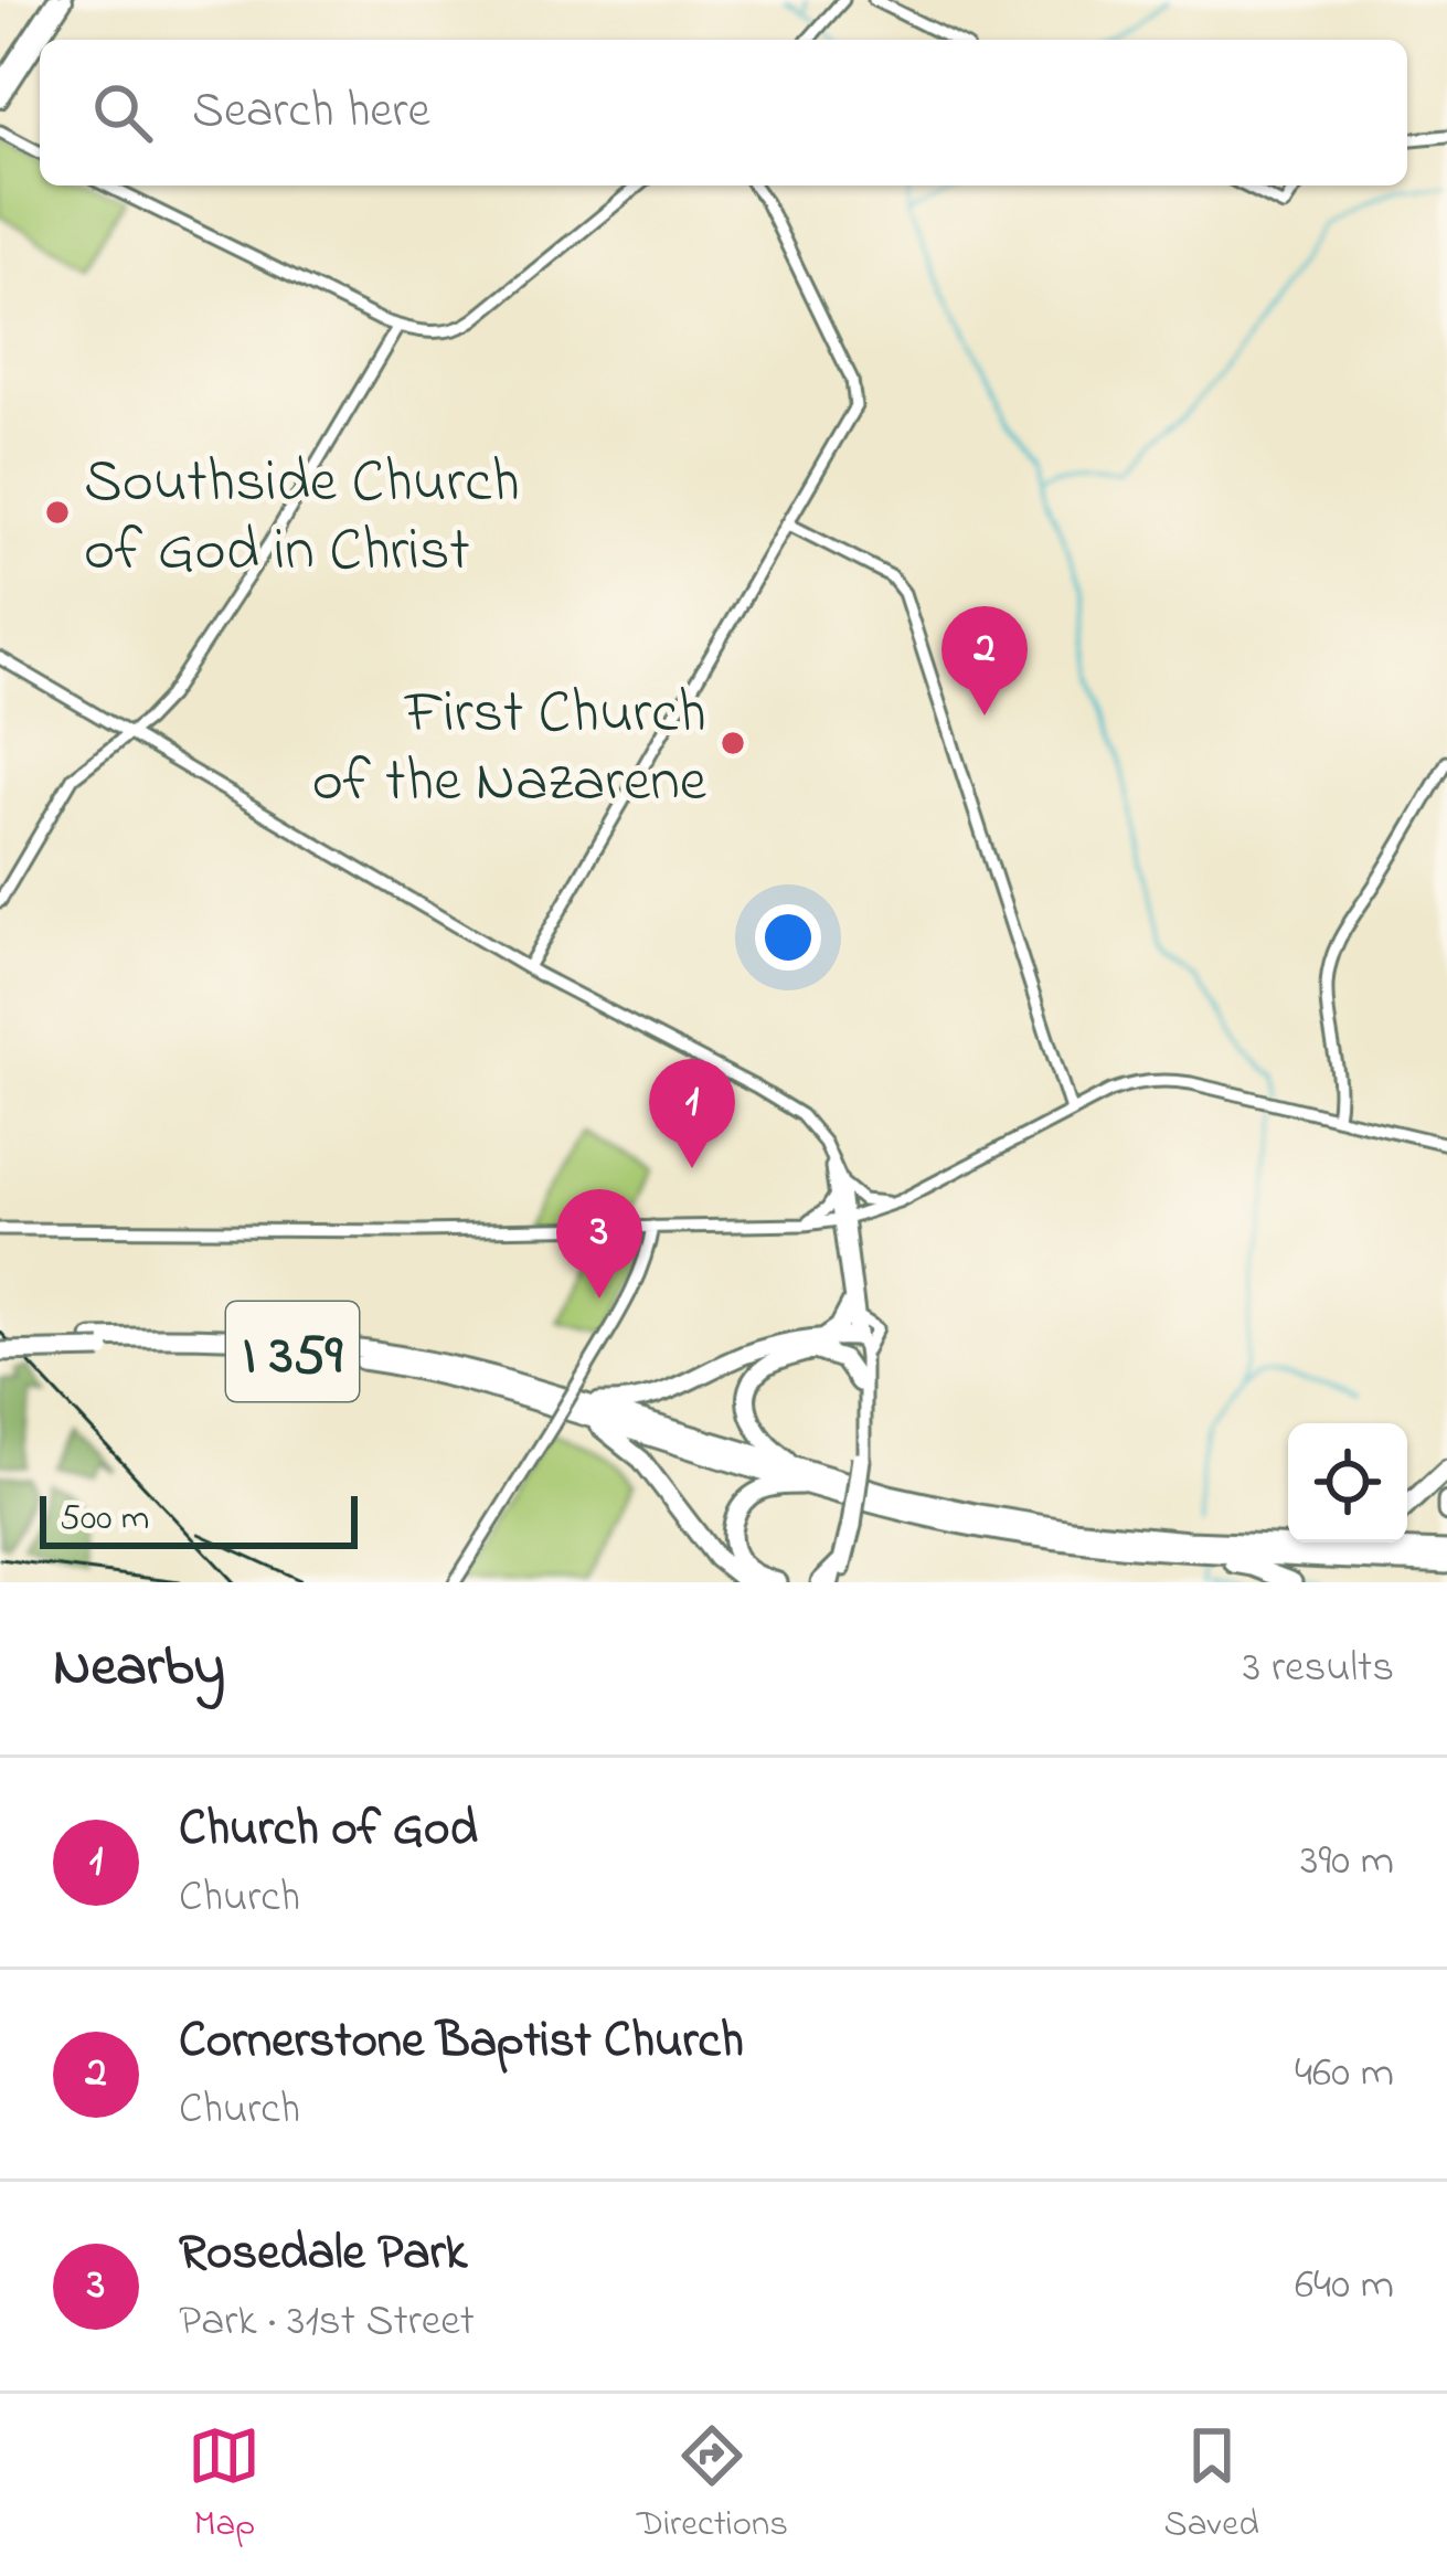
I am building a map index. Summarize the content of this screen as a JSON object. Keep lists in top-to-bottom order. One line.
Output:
{"streets":{"highway":["I 359"]},"places":["Southside Church of God in Christ","First Church of the Nazarene"],"scale_bar":"500 m","page":{"search":"Search here","pins":["2","1","3"],"scale":"500 m","heading":["Nearby","3 results"],"list":[{"mark":"1","name":"Church of God","note":"Church","value":"390 m"},{"mark":"2","name":"Cornerstone Baptist Church","note":"Church","value":"460 m"},{"mark":"3","name":"Rosedale Park","note":"Park · 31st Street","value":"640 m"}],"nav":["Map","Directions","Saved"]}}
